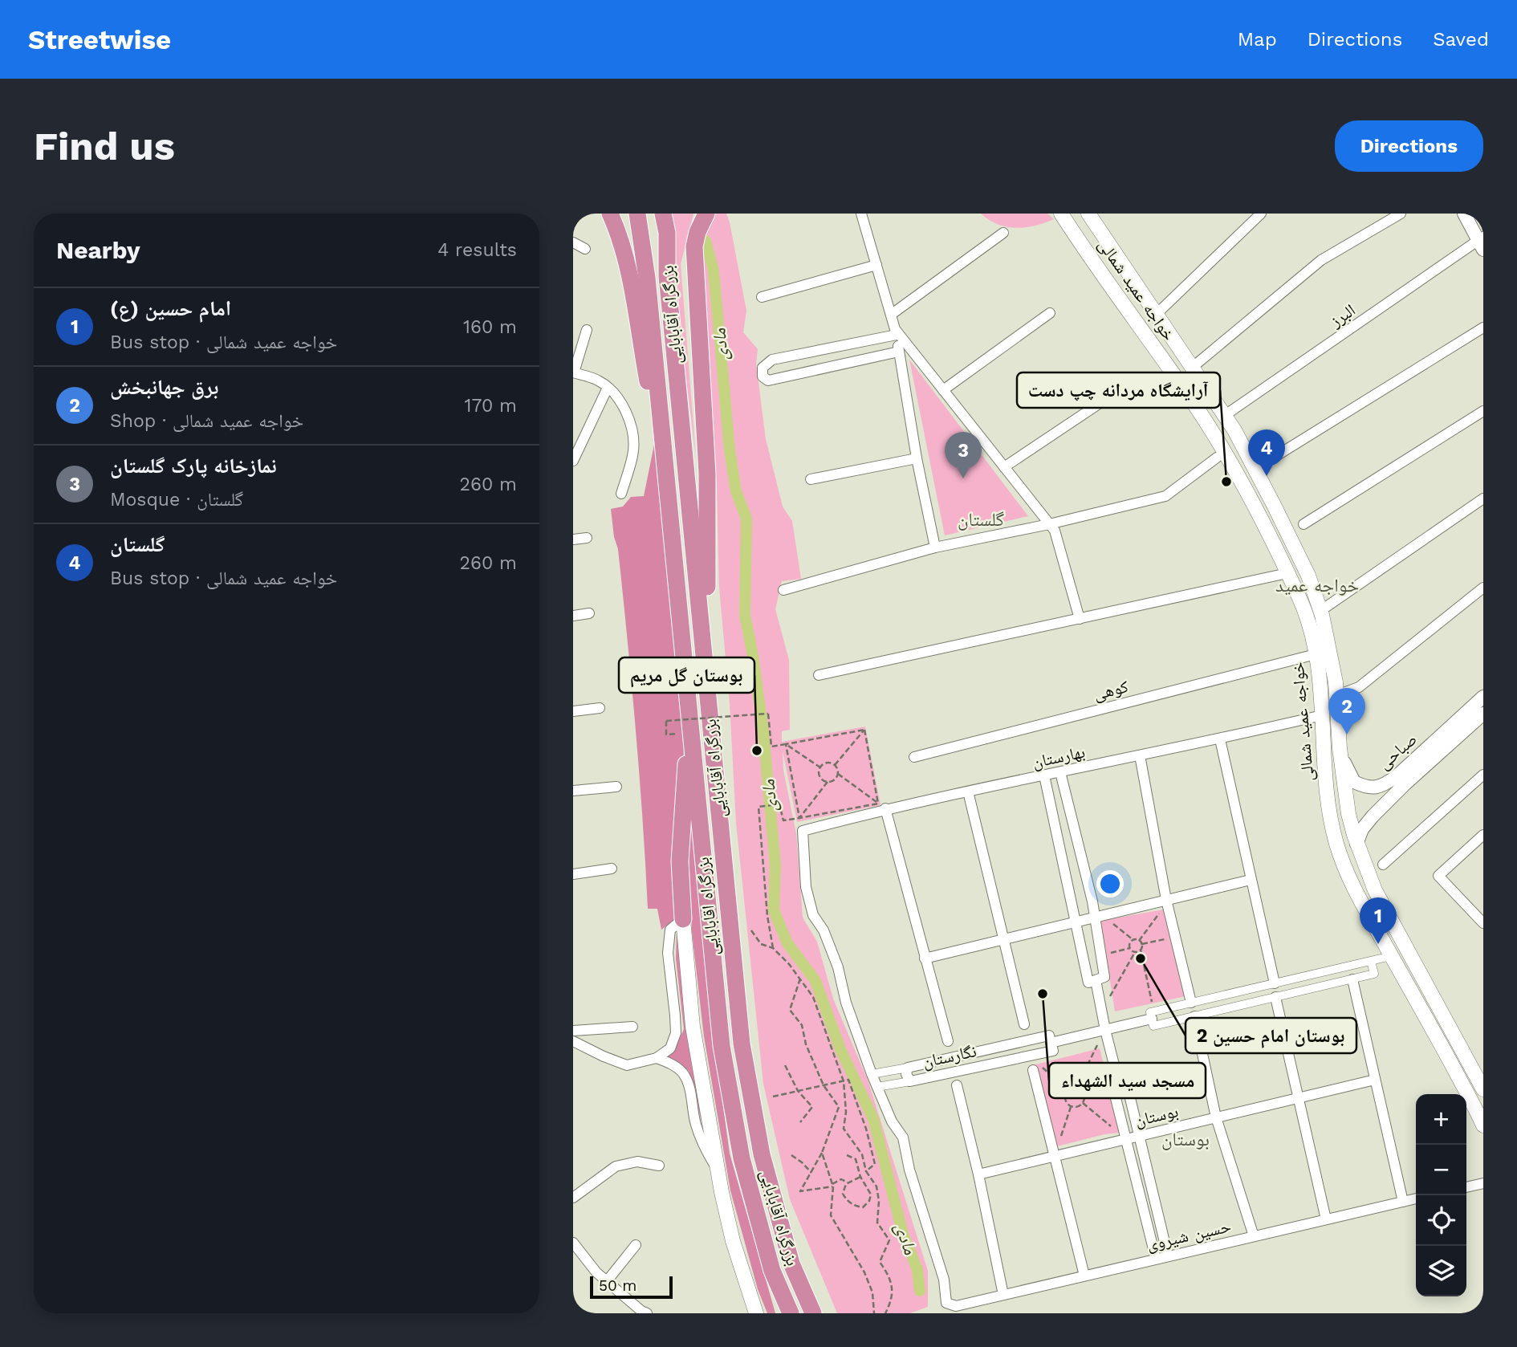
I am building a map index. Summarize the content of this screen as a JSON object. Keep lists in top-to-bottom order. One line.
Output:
{"streets":{"highway":["بزرگراه آقابابایی","بزرگراه اقابابایی"],"main road":["خواجه عمید شمالی"],"street":["البرز","کوهی","صباحی","بهارستان","نگارستان","بوستان","حسین شیروی"]},"crossings":[["خواجه عمید شمالی","البرز"],["خواجه عمید شمالی","کوهی"],["خواجه عمید شمالی","صباحی"],["خواجه عمید شمالی","بهارستان"],["خواجه عمید شمالی","نگارستان"],["بزرگراه آقابابایی","بزرگراه اقابابایی"]],"districts":["گلستان","خواجه عمید","بوستان"],"water":["مادی"],"places":["آرایشگاه مردانه چپ دست","بوستان گل مریم","بوستان امام حسین 2","مسجد سید الشهداء"],"scale_bar":"50 m","page":{"header":"Streetwise","nav":["Map","Directions","Saved"],"buttons":"Directions","title":"Find us","heading":["Nearby","4 results"],"list":[{"mark":"1","name":"امام حسین (ع)","note":"Bus stop · خواجه عمید شمالی","value":"160 m"},{"mark":"2","name":"برق جهانبخش","note":"Shop · خواجه عمید شمالی","value":"170 m"},{"mark":"3","name":"نمازخانه پارک گلستان","note":"Mosque · گلستان","value":"260 m"},{"mark":"4","name":"گلستان","note":"Bus stop · خواجه عمید شمالی","value":"260 m"}],"pins":["4","3","2","1"],"map_buttons":["+","−"],"scale":"50 m"}}
